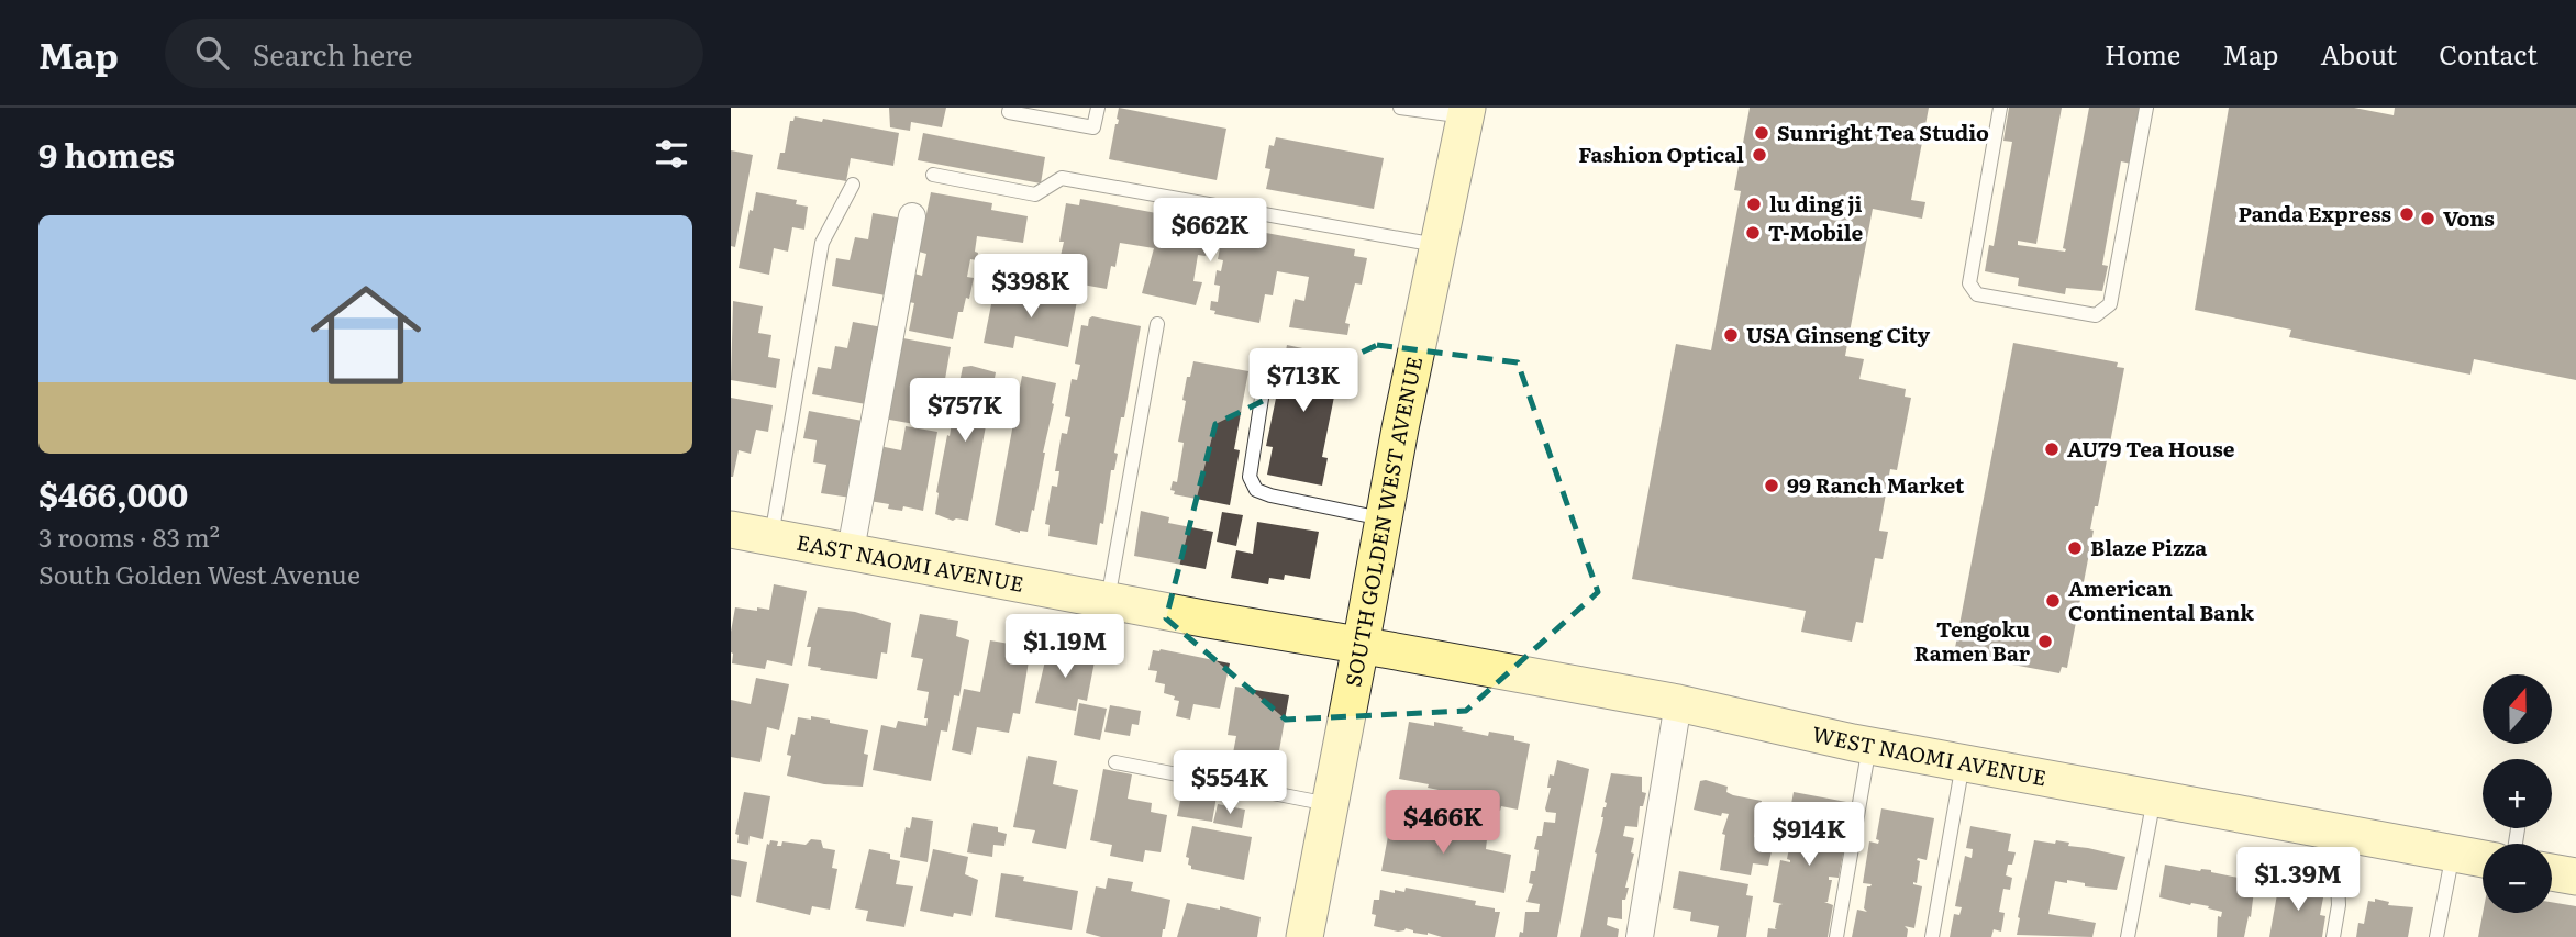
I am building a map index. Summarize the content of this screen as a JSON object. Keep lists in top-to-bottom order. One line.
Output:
{"streets":{"street":["SOUTH GOLDEN WEST AVENUE","EAST NAOMI AVENUE","WEST NAOMI AVENUE"]},"crossings":[["SOUTH GOLDEN WEST AVENUE","EAST NAOMI AVENUE"],["SOUTH GOLDEN WEST AVENUE","WEST NAOMI AVENUE"],["EAST NAOMI AVENUE","WEST NAOMI AVENUE"]],"places":["Sunright Tea Studio","Fashion Optical","lu ding ji","Panda Express","Vons","T-Mobile","USA Ginseng City","AU79 Tea House","99 Ranch Market","Blaze Pizza","American Continental Bank","Tengoku Ramen Bar"],"north":"top","page":{"header":"Map","search":"Search here","nav":["Home","Map","About","Contact"],"heading":"9 homes","price":["$662K","$398K","$713K","$757K","$1.19M","$554K","$466K","$914K","$1.39M"],"list":[{"name":"$466,000","note":"3 rooms · 83 m² · South Golden West Avenue"}],"map_buttons":["+","−"]}}
